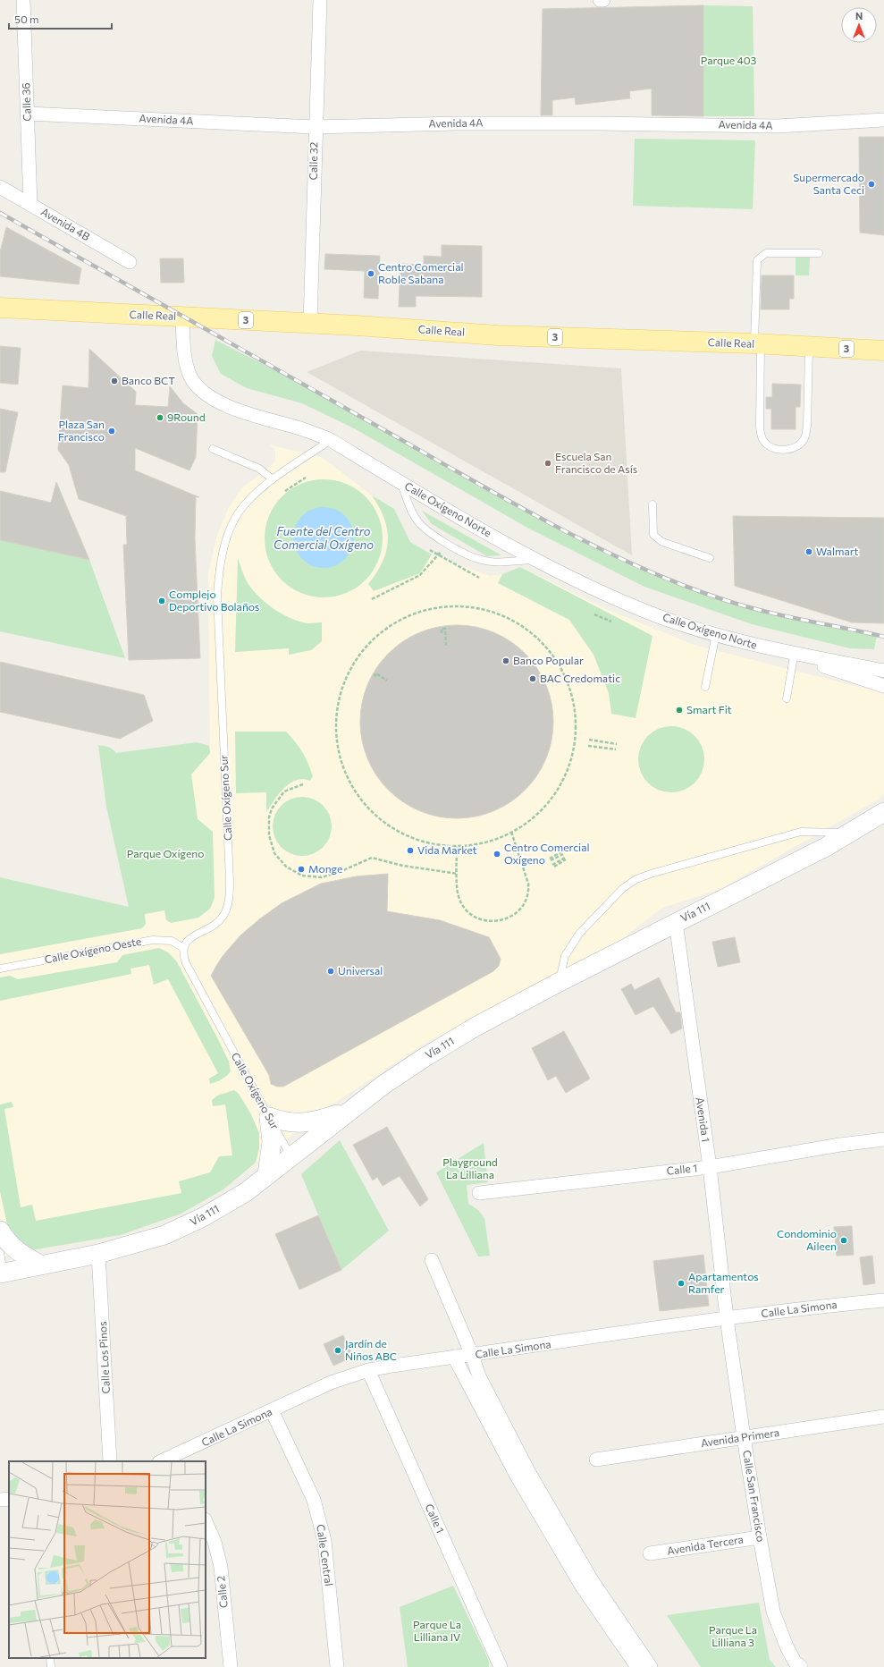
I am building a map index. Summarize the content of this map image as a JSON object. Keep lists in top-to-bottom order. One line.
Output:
{"streets":{"main road":["Calle Real","3","Vía 111"],"street":["Calle 36","Avenida 4A","Calle 32","Avenida 4B","Calle Oxígeno Norte","Avenida 1","Calle 1","Calle La Simona","Calle Los Pinos","Avenida Primera","Calle San Francisco","Avenida Tercera","Calle Central","Calle 2"],"lane":["Calle Oxígeno Sur","Calle Oxígeno Oeste"]},"crossings":[["Calle 36","Avenida 4A"],["Calle 36","Avenida 4B"],["Avenida 4A","Calle 32"],["Calle 32","Calle Real"],["Calle Real","Calle Oxígeno Norte"],["Calle Oxígeno Norte","Calle Oxígeno Sur"],["Calle Oxígeno Sur","Vía 111"],["Calle Oxígeno Sur","Calle Oxígeno Oeste"],["Vía 111","Avenida 1"],["Vía 111","Calle Los Pinos"],["Avenida 1","Calle 1"],["Avenida 1","Calle La Simona"],["Avenida 1","Calle San Francisco"],["Calle 1","Calle La Simona"],["Calle La Simona","Calle San Francisco"],["Calle La Simona","Calle Central"],["Avenida Primera","Calle San Francisco"],["Calle San Francisco","Avenida Tercera"]],"water":["Fuente del Centro Comercial Oxígeno"],"parks":["Parque 403","Parque Oxígeno","Playground La Lilliana","Parque La Lilliana IV","Parque La Lilliana 3"],"places":["Supermercado Santa Ceci","Centro Comercial Roble Sabana","Banco BCT","9Round","Plaza San Francisco","Escuela San Francisco de Asís","Walmart","Complejo Deportivo Bolaños","Banco Popular","BAC Credomatic","Smart Fit","Vida Market","Centro Comercial Oxígeno","Monge","Universal","Condominio Aileen","Apartamentos Ramfer","Jardín de Niños ABC"],"scale_bar":"50 m","north":"top"}
